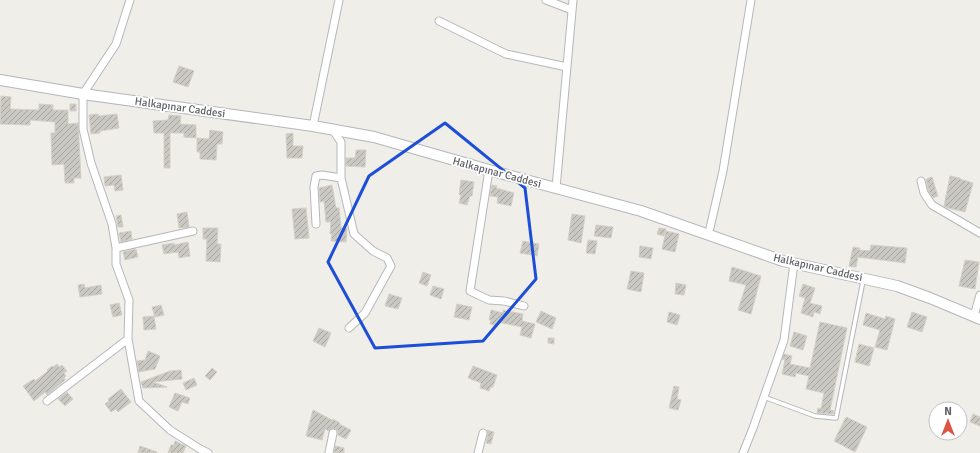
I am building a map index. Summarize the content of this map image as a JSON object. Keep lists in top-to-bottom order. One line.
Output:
{"streets":{"main road":["Halkapınar Caddesi"]},"north":"top"}
